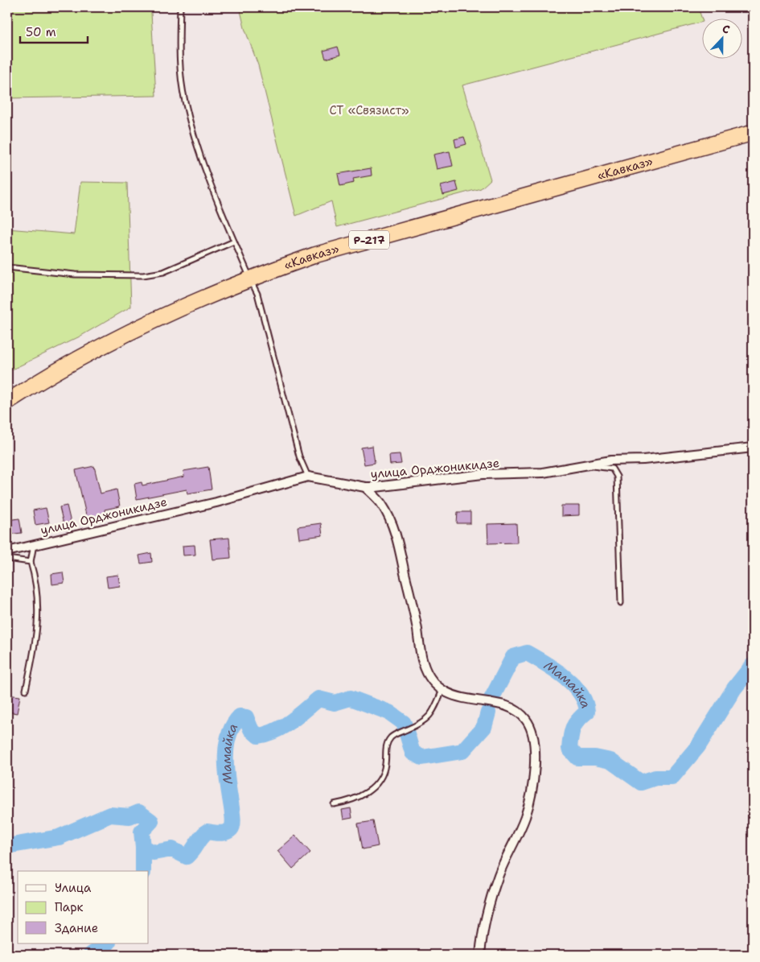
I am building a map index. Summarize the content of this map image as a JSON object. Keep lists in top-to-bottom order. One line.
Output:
{"streets":{"highway":["«Кавказ»","Р-217"],"street":["улица Орджоникидзе"]},"water":["Мамайка"],"parks":["СТ «Связист»"],"legend":["Улица","Парк","Здание"],"scale_bar":"50 m","north":"top"}
